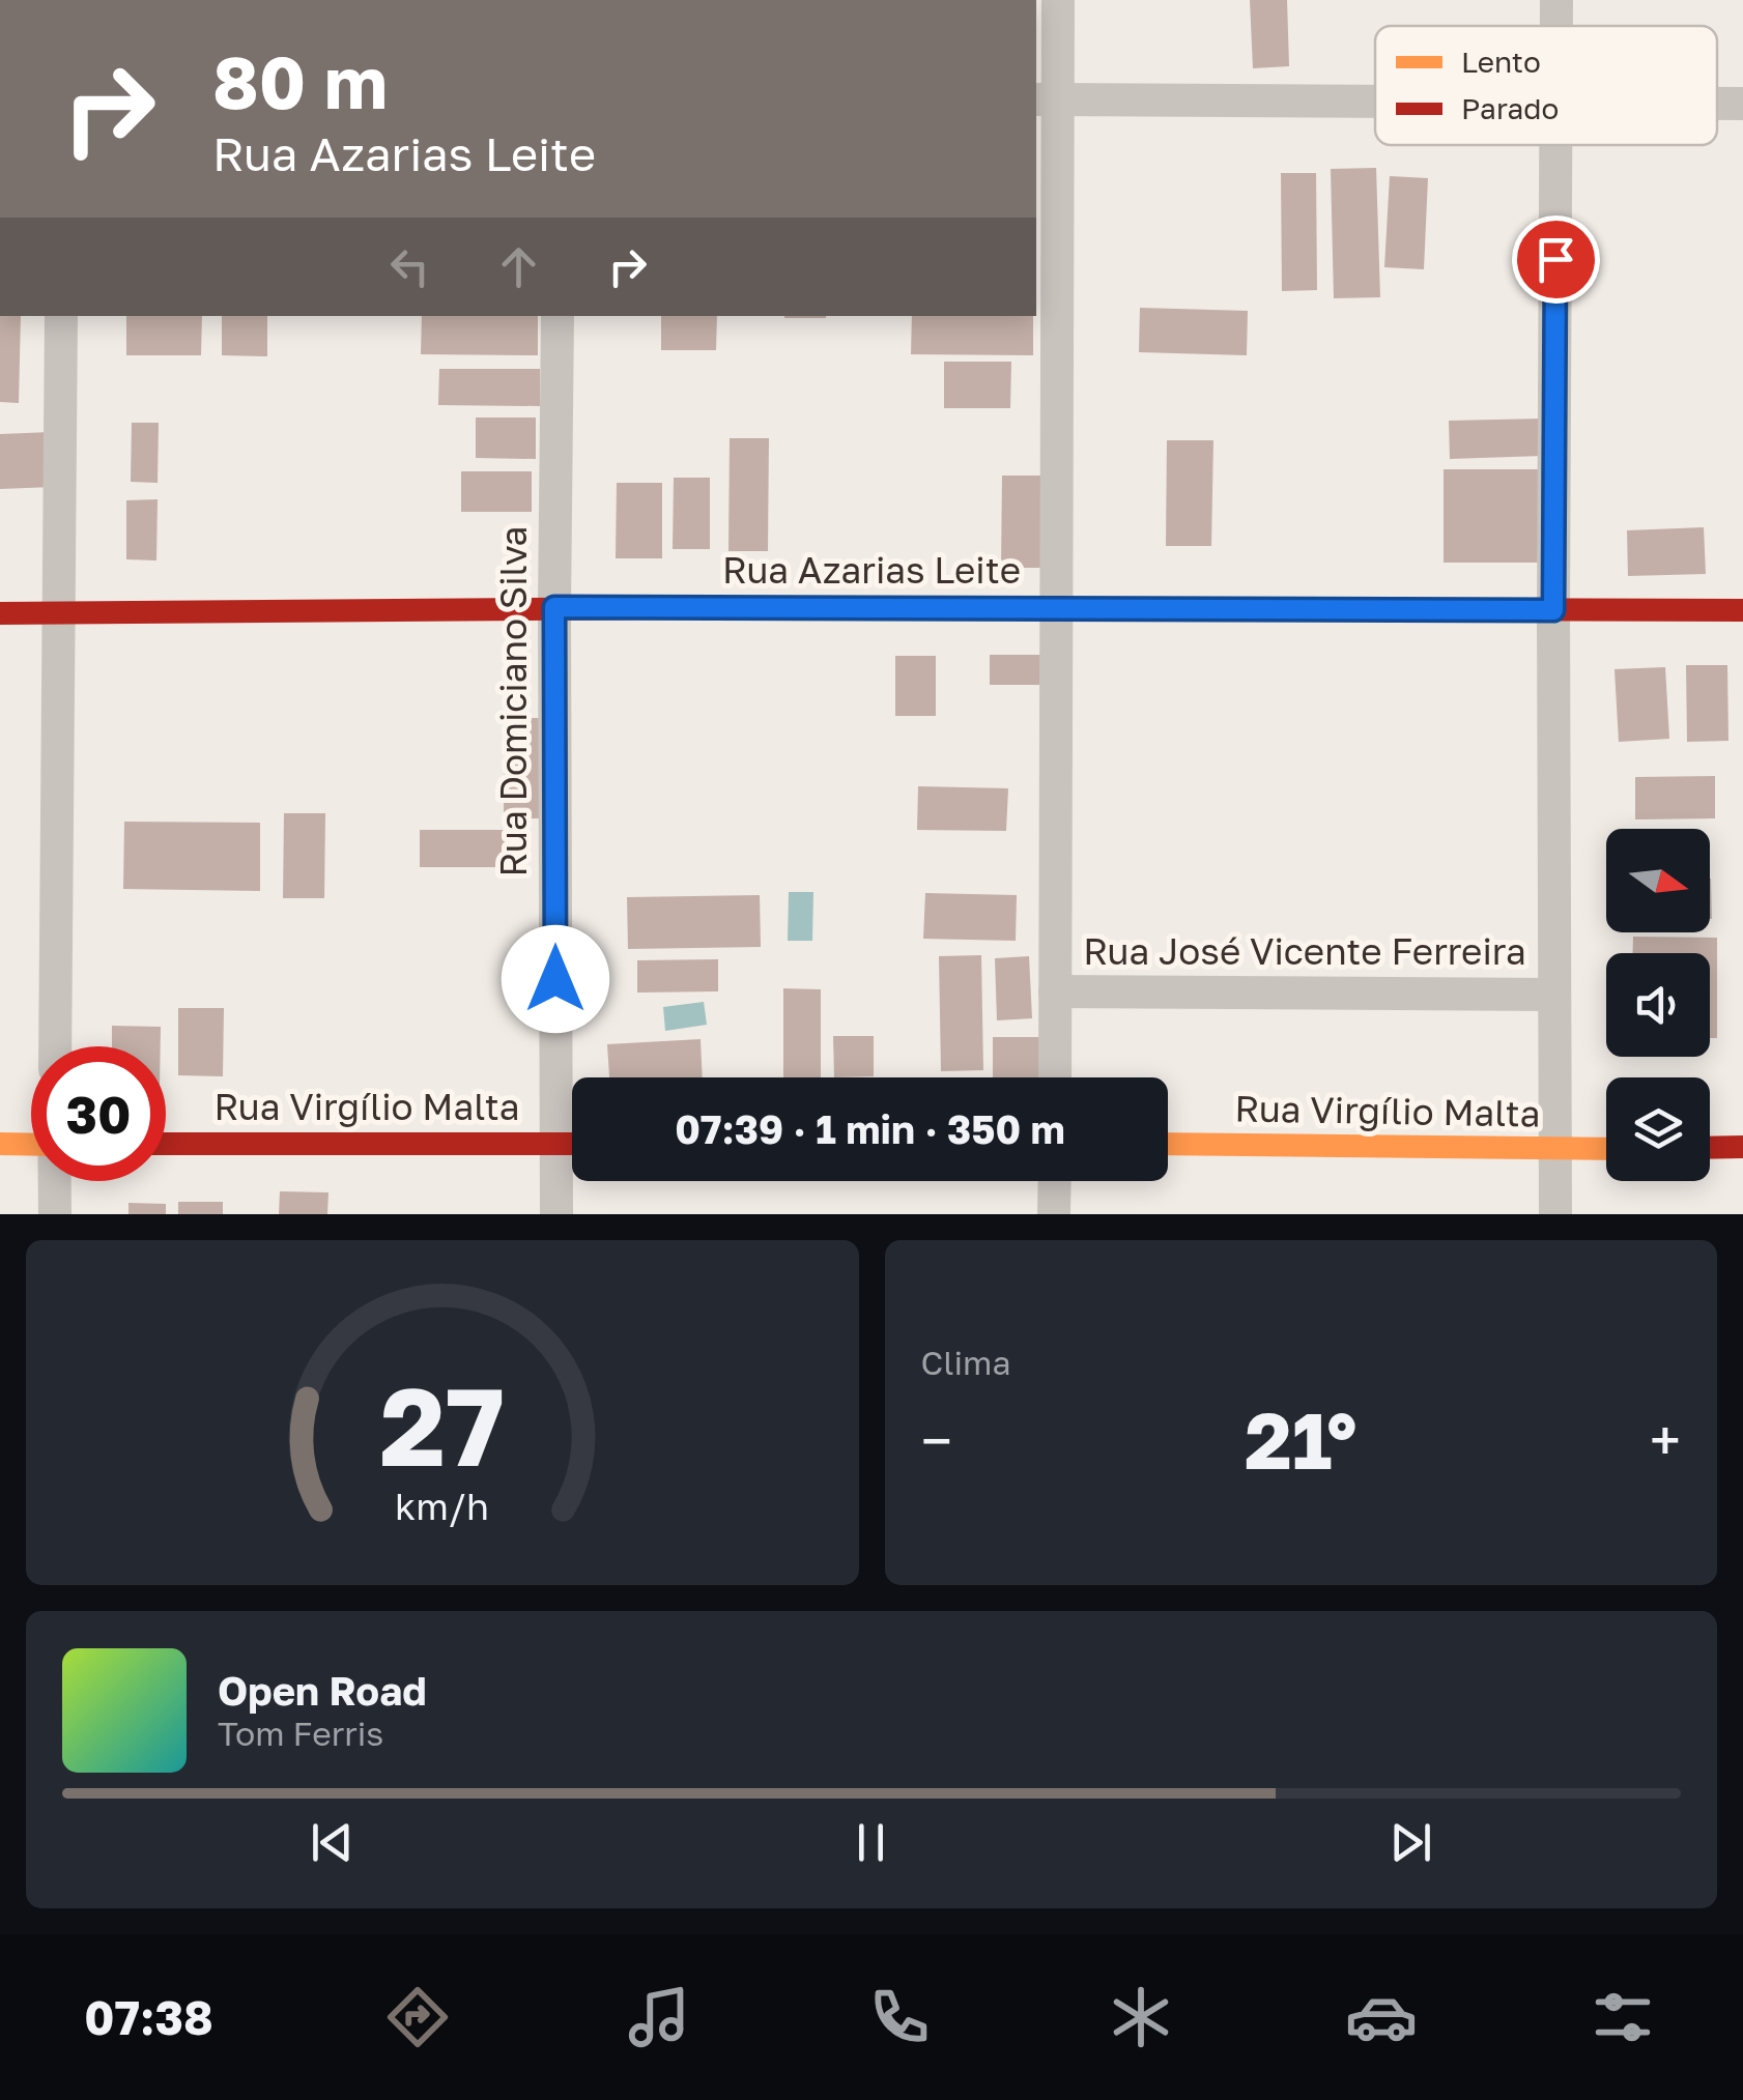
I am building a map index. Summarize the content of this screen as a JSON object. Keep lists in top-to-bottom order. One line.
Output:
{"streets":{"street":["Rua Azarias Leite","Rua Domiciano Silva","Rua José Vicente Ferreira","Rua Virgílio Malta"]},"crossings":[["Rua Azarias Leite","Rua Domiciano Silva"]],"legend":["Lento","Parado"],"north":"right","page":{"turn":["80 m","Rua Azarias Leite"],"limit":"30","trip":"07:39 · 1 min · 350 m","tile":"Clima","heat":["−","21°","+"],"song":["Open Road","Tom Ferris"],"tabs":"07:38","gauge":["27","km/h"]}}
